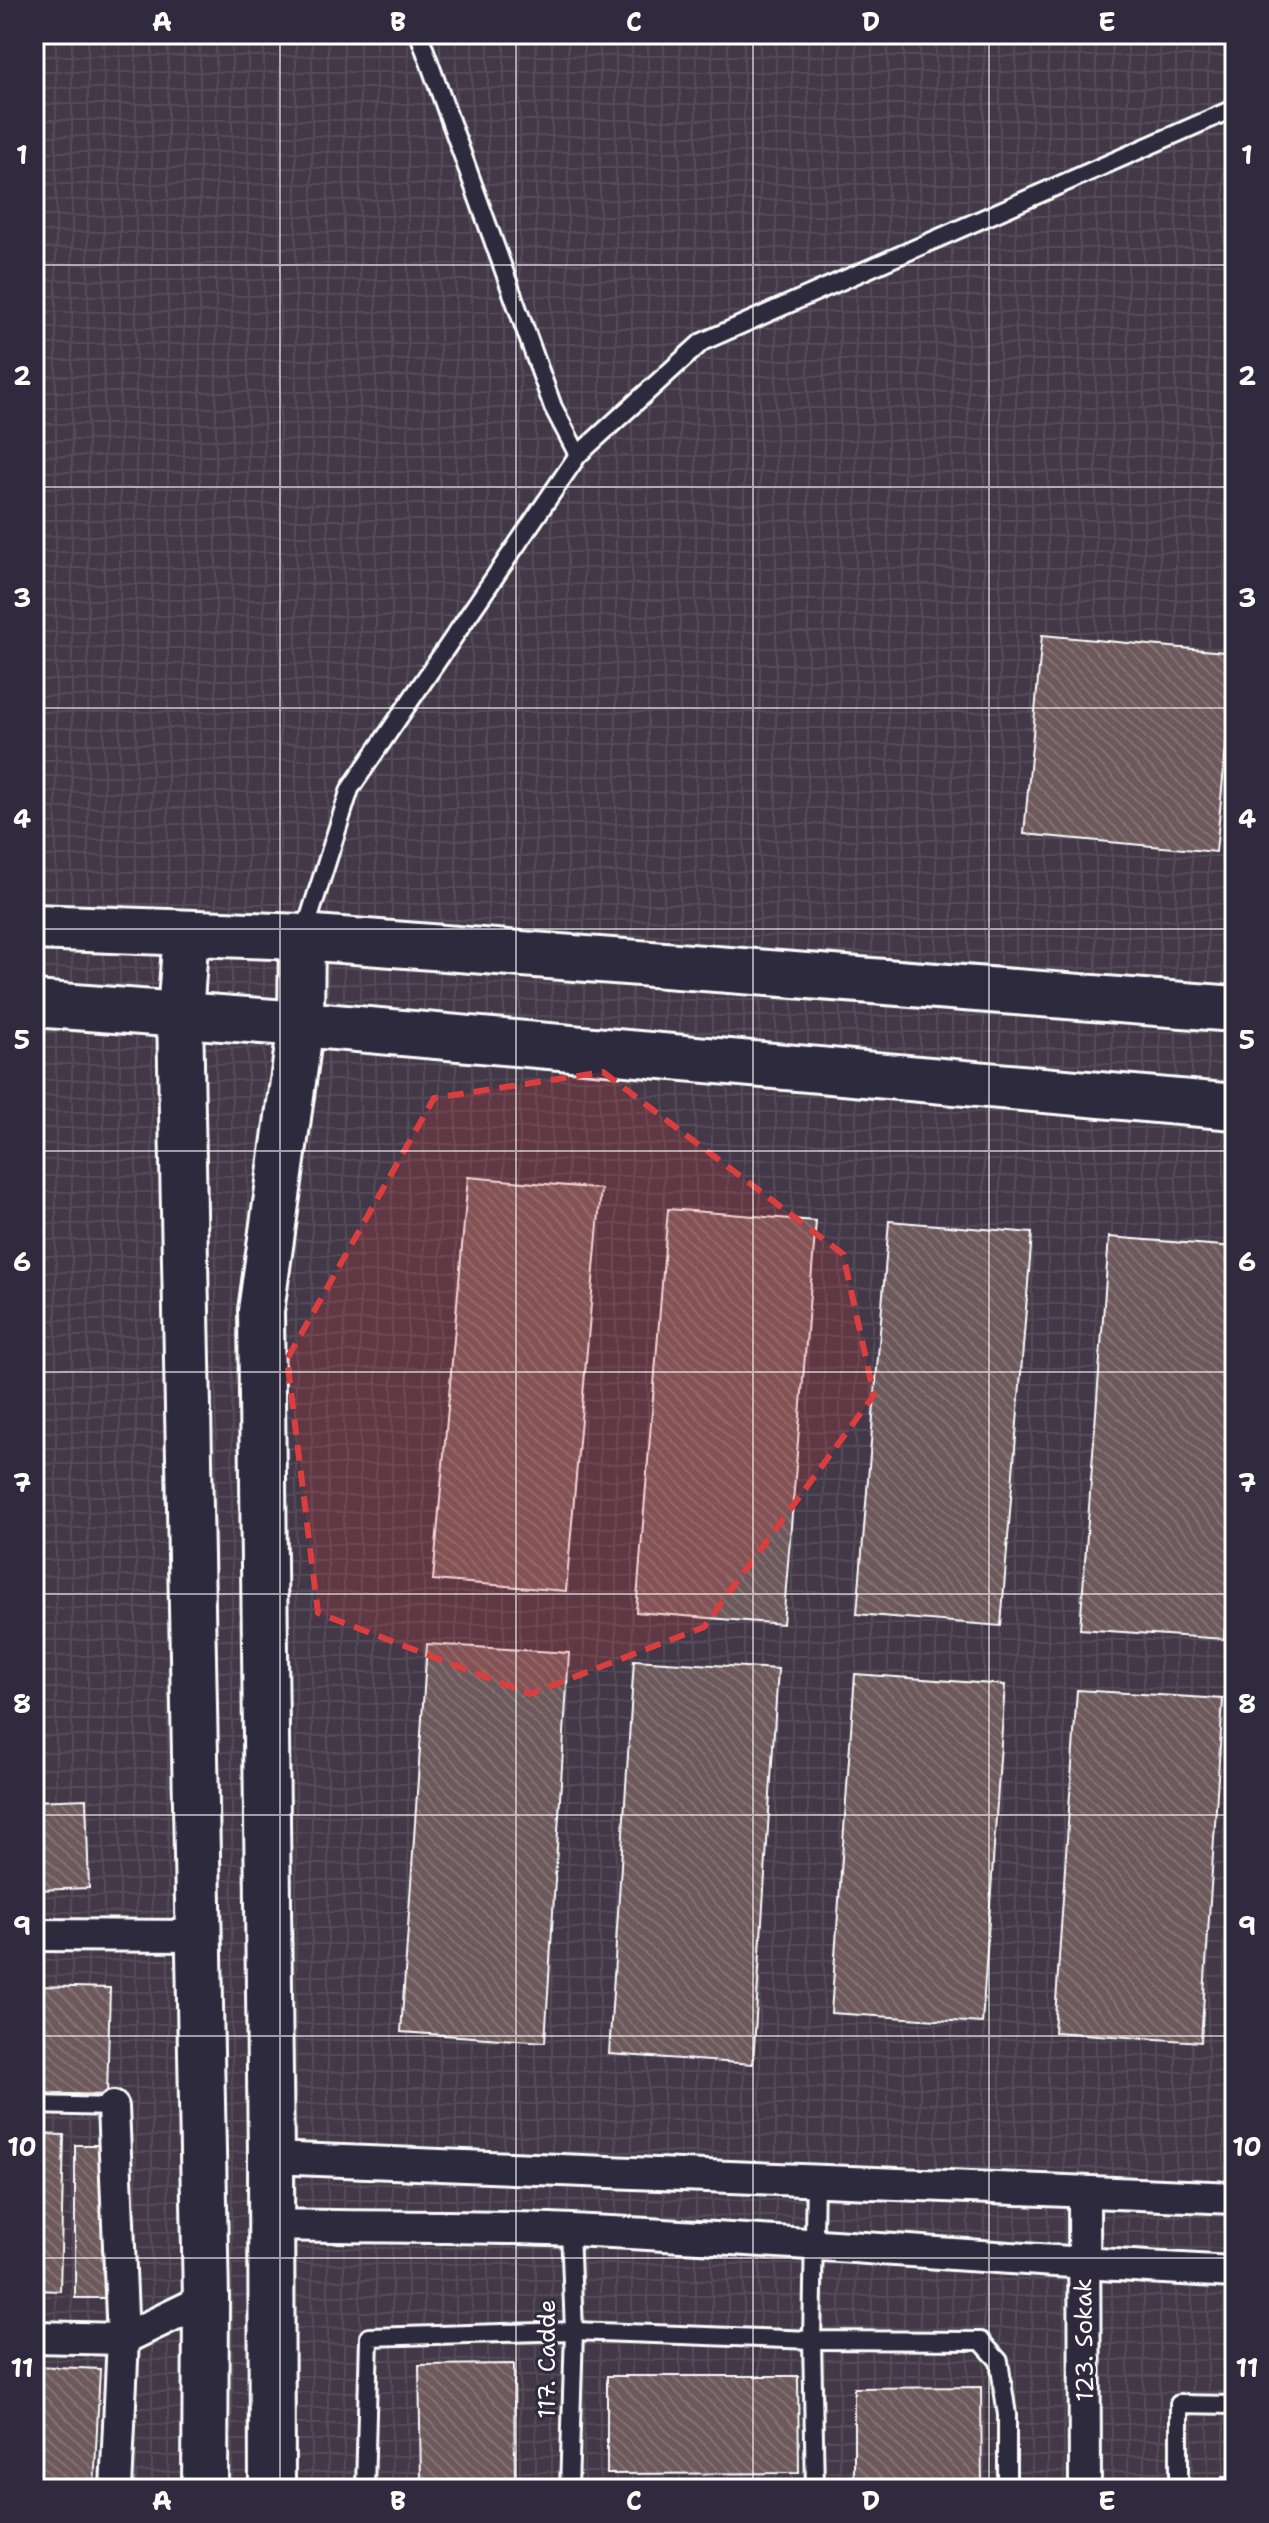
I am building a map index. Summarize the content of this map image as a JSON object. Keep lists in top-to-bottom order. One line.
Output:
{"streets":{"street":["123. Sokak"],"lane":["117. Cadde"]},"grid":{"columns":["A","B","C","D","E"],"rows":["1","2","3","4","5","6","7","8","9","10","11"]}}
